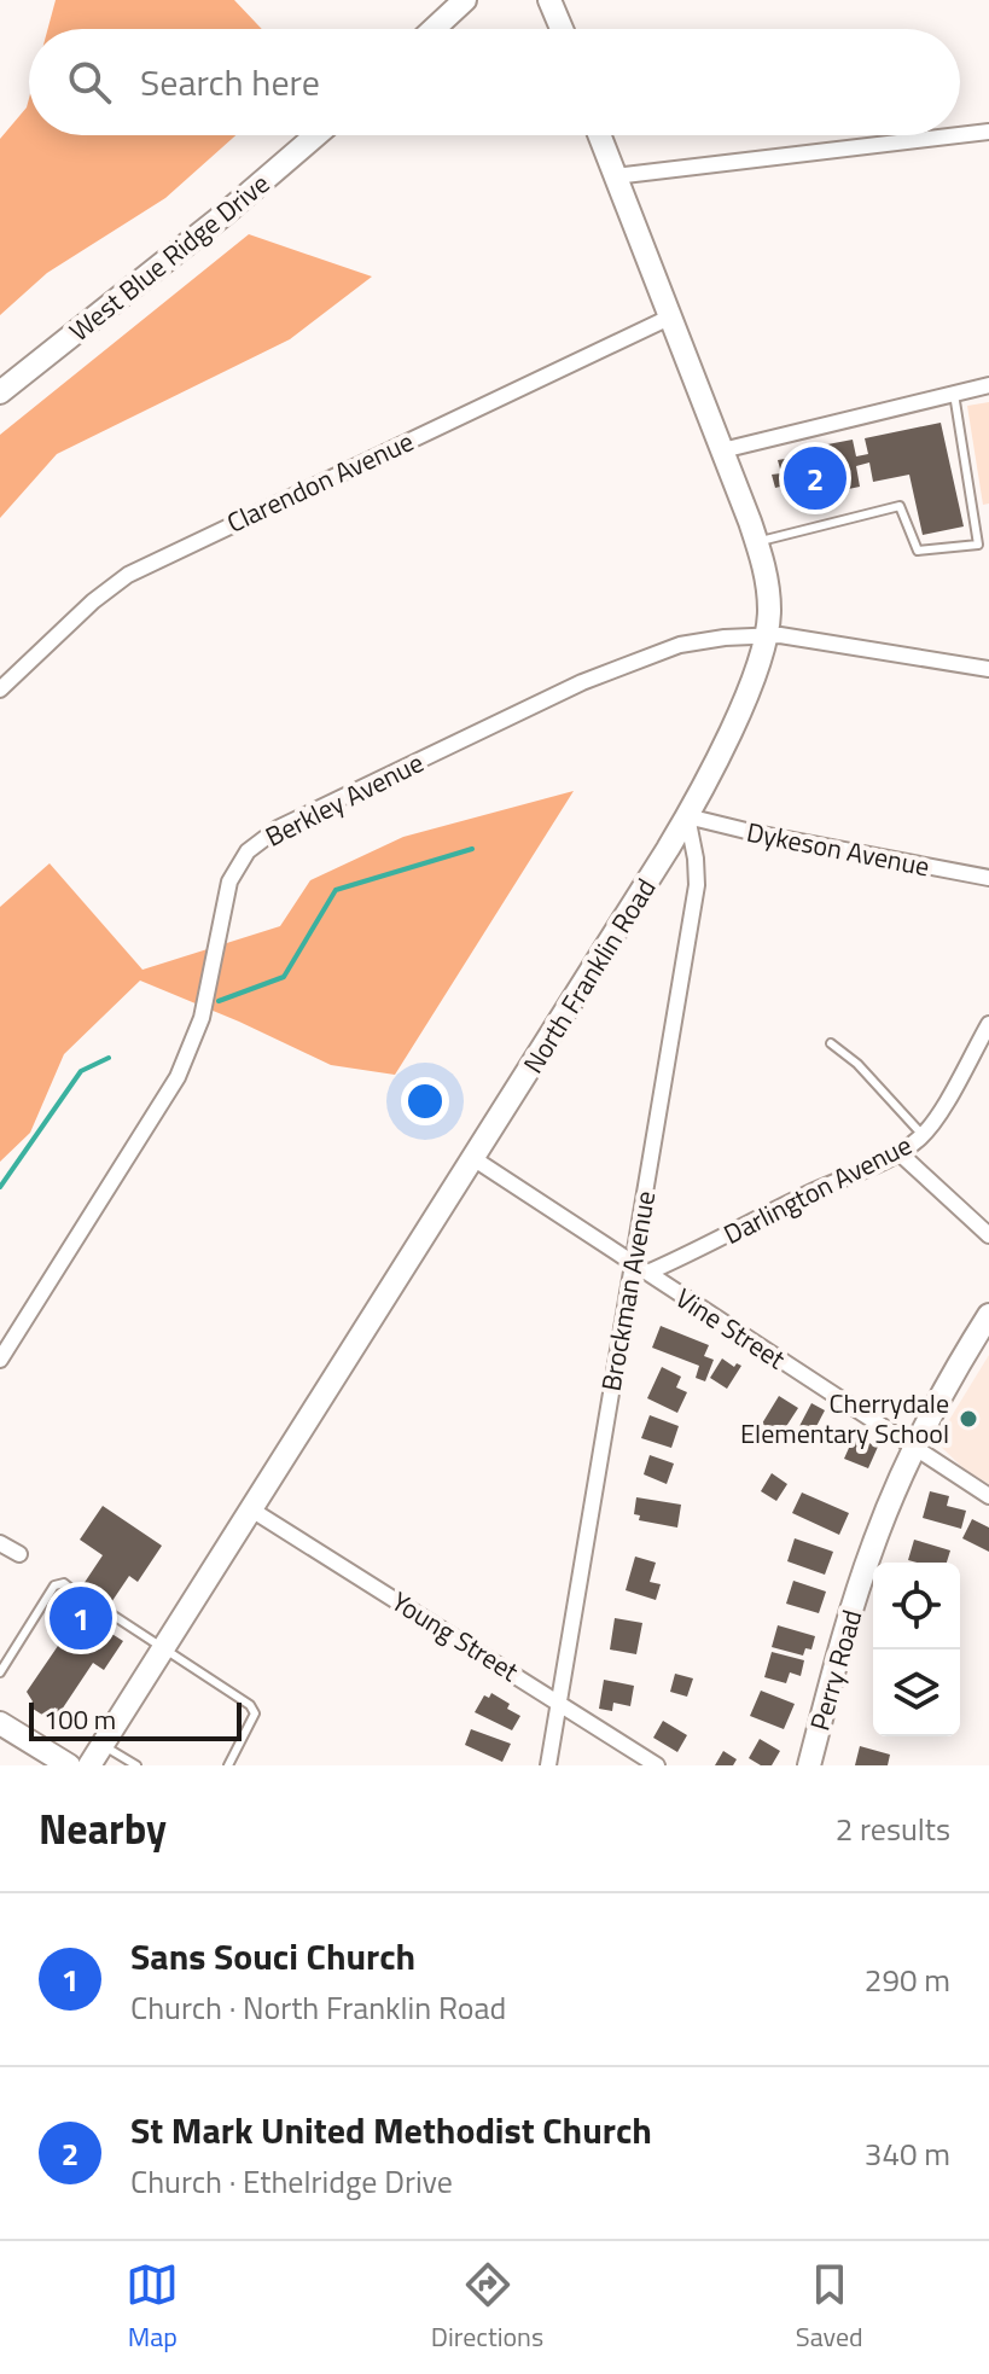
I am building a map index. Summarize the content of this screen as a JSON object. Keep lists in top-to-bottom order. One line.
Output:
{"streets":{"street":["West Blue Ridge Drive","Clarendon Avenue","Berkley Avenue","Dykeson Avenue","North Franklin Road","Darlington Avenue","Brockman Avenue","Vine Street","Young Street","Perry Road"]},"crossings":[["Clarendon Avenue","North Franklin Road"],["Berkley Avenue","North Franklin Road"],["Dykeson Avenue","North Franklin Road"],["Dykeson Avenue","Brockman Avenue"],["North Franklin Road","Brockman Avenue"],["North Franklin Road","Vine Street"],["North Franklin Road","Young Street"],["Darlington Avenue","Vine Street"],["Brockman Avenue","Vine Street"],["Brockman Avenue","Young Street"],["Vine Street","Perry Road"]],"places":["Cherrydale Elementary School"],"scale_bar":"100 m","page":{"search":"Search here","pins":["2","1"],"scale":"100 m","heading":["Nearby","2 results"],"list":[{"mark":"1","name":"Sans Souci Church","note":"Church · North Franklin Road","value":"290 m"},{"mark":"2","name":"St Mark United Methodist Church","note":"Church · Ethelridge Drive","value":"340 m"}],"nav":["Map","Directions","Saved"]}}
